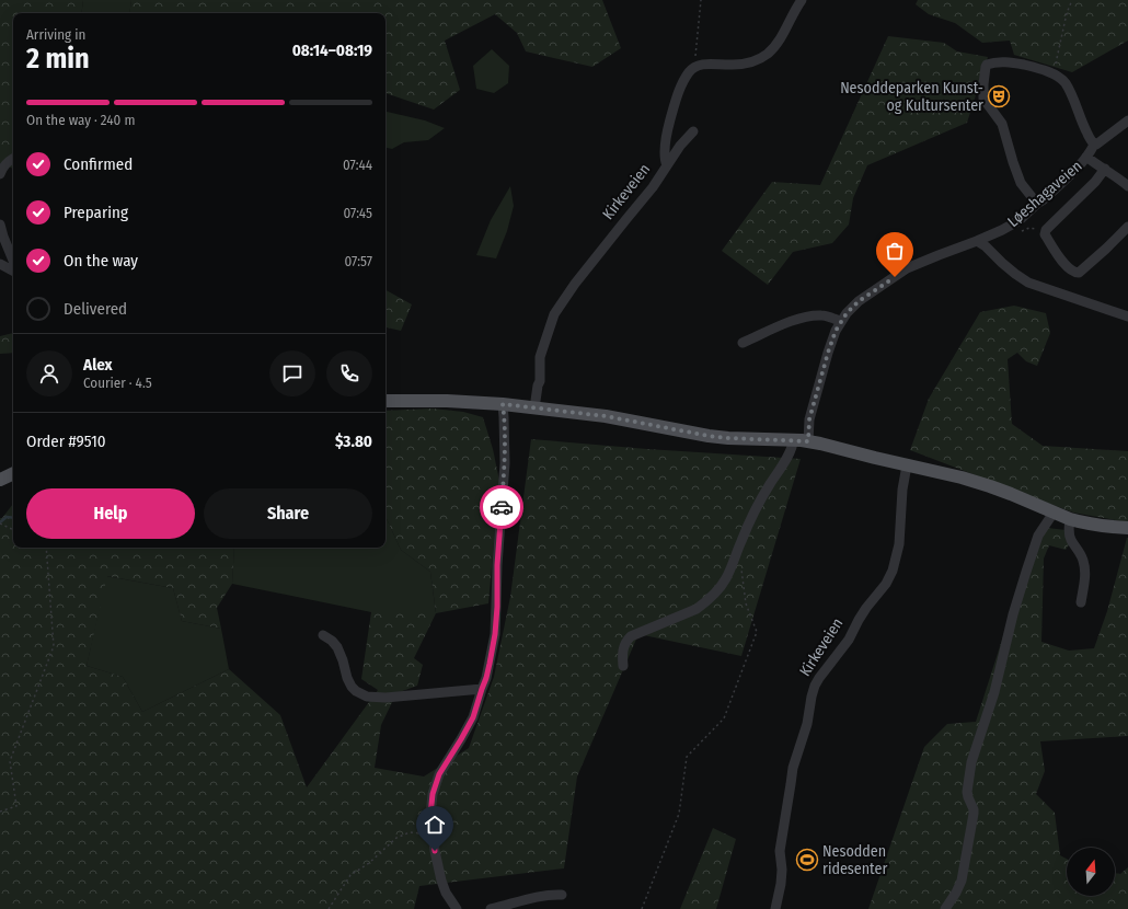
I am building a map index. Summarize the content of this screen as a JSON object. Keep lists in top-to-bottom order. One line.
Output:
{"streets":{"street":["Kirkeveien","Løeshagaveien"]},"places":{"theatre":["Nesoddeparken Kunst- og Kultursenter"],"sports":["Nesodden ridesenter"]},"north":"top","page":{"heading":["2 min","Arriving in","08:14–08:19"],"panel":["Alex","Courier · 4.5","Order #9510","$3.80"],"bar":"On the way · 240 m","list":[["Confirmed","07:44"],["Preparing","07:45"],["On the way","07:57"],"Delivered"],"buttons":["Help","Share"]}}
